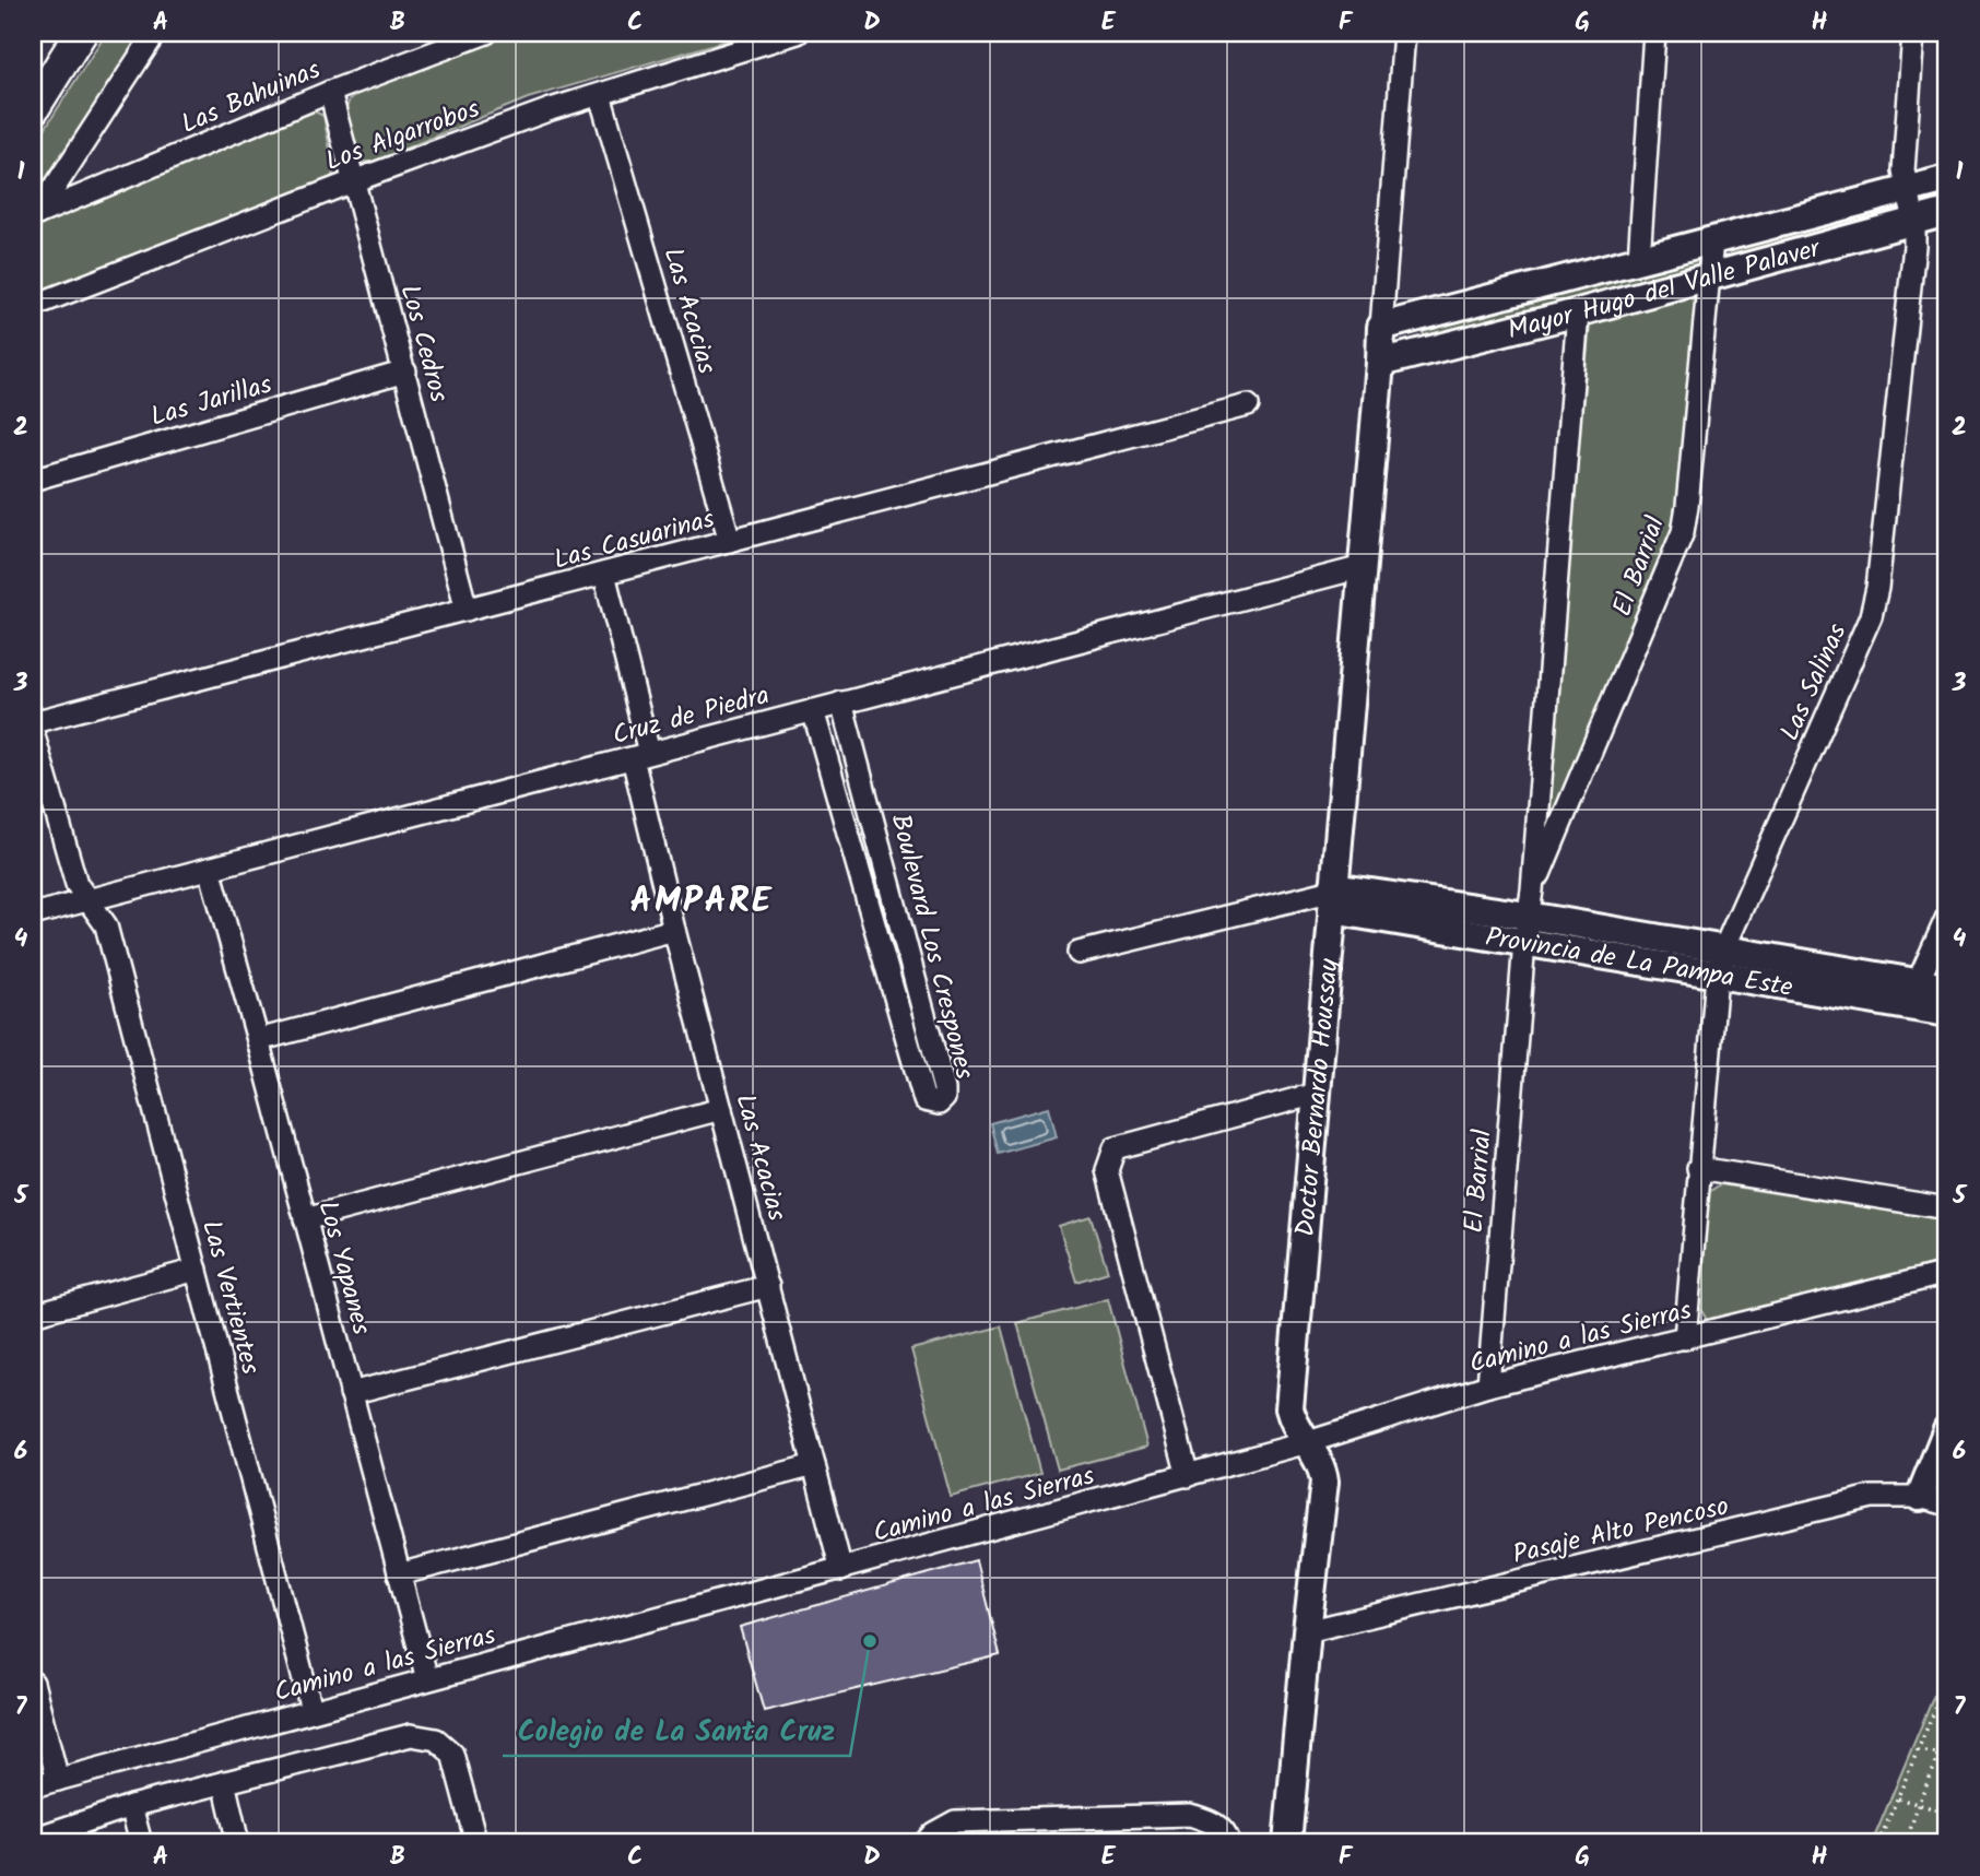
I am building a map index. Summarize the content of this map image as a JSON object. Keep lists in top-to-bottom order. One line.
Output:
{"streets":{"street":["Las Bahuinas","Los Algarrobos","Mayor Hugo del Valle Palaver","Las Acacias","Los Cedros","Las Jarillas","Las Casuarinas","El Barrial","Las Salinas","Cruz de Piedra","Boulevard Los Crespones","Provincia de La Pampa Este","Doctor Bernardo Houssay","Los Yapanes","Las Vertientes","Camino a las Sierras","Pasaje Alto Pencoso"]},"crossings":[["Las Bahuinas","Los Cedros"],["Los Algarrobos","Las Acacias"],["Los Algarrobos","Los Cedros"],["Mayor Hugo del Valle Palaver","El Barrial"],["Mayor Hugo del Valle Palaver","Las Salinas"],["Mayor Hugo del Valle Palaver","Doctor Bernardo Houssay"],["Las Acacias","Las Casuarinas"],["Las Acacias","Cruz de Piedra"],["Las Acacias","Camino a las Sierras"],["Los Cedros","Las Jarillas"],["Los Cedros","Las Casuarinas"],["El Barrial","Provincia de La Pampa Este"],["El Barrial","Camino a las Sierras"],["Las Salinas","Provincia de La Pampa Este"],["Las Salinas","Camino a las Sierras"],["Cruz de Piedra","Boulevard Los Crespones"],["Cruz de Piedra","Doctor Bernardo Houssay"],["Cruz de Piedra","Los Yapanes"],["Cruz de Piedra","Las Vertientes"],["Provincia de La Pampa Este","Doctor Bernardo Houssay"],["Doctor Bernardo Houssay","Camino a las Sierras"],["Doctor Bernardo Houssay","Pasaje Alto Pencoso"],["Los Yapanes","Camino a las Sierras"],["Las Vertientes","Camino a las Sierras"]],"districts":["AMPARE"],"places":["Colegio de La Santa Cruz"],"grid":{"columns":["A","B","C","D","E","F","G","H"],"rows":["1","2","3","4","5","6","7"]}}
